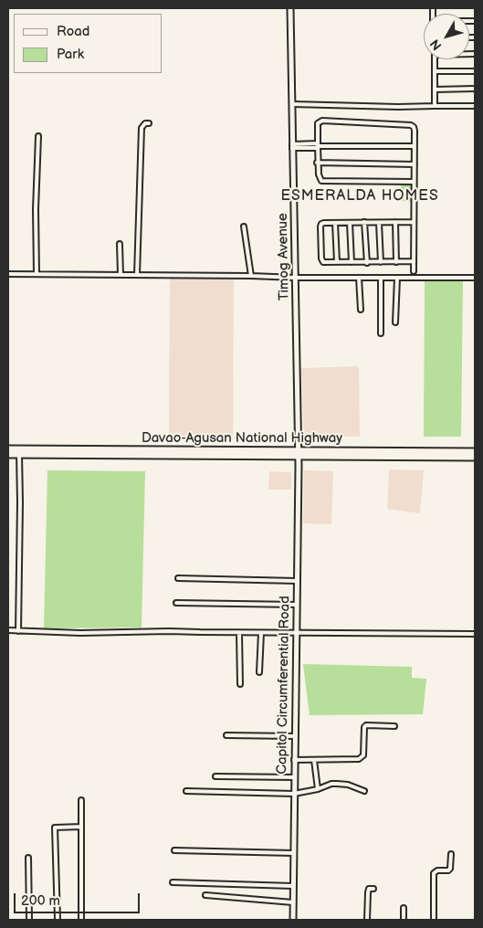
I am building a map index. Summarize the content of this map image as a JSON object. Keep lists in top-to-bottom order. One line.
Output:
{"streets":{"highway":["Davao-Agusan National Highway"],"main road":["Timog Avenue","Capitol Circumferential Road"]},"crossings":[["Timog Avenue","Davao-Agusan National Highway"],["Timog Avenue","Capitol Circumferential Road"],["Davao-Agusan National Highway","Capitol Circumferential Road"]],"districts":["ESMERALDA HOMES"],"legend":["Road","Park"],"scale_bar":"200 m","north":"bottom left"}
